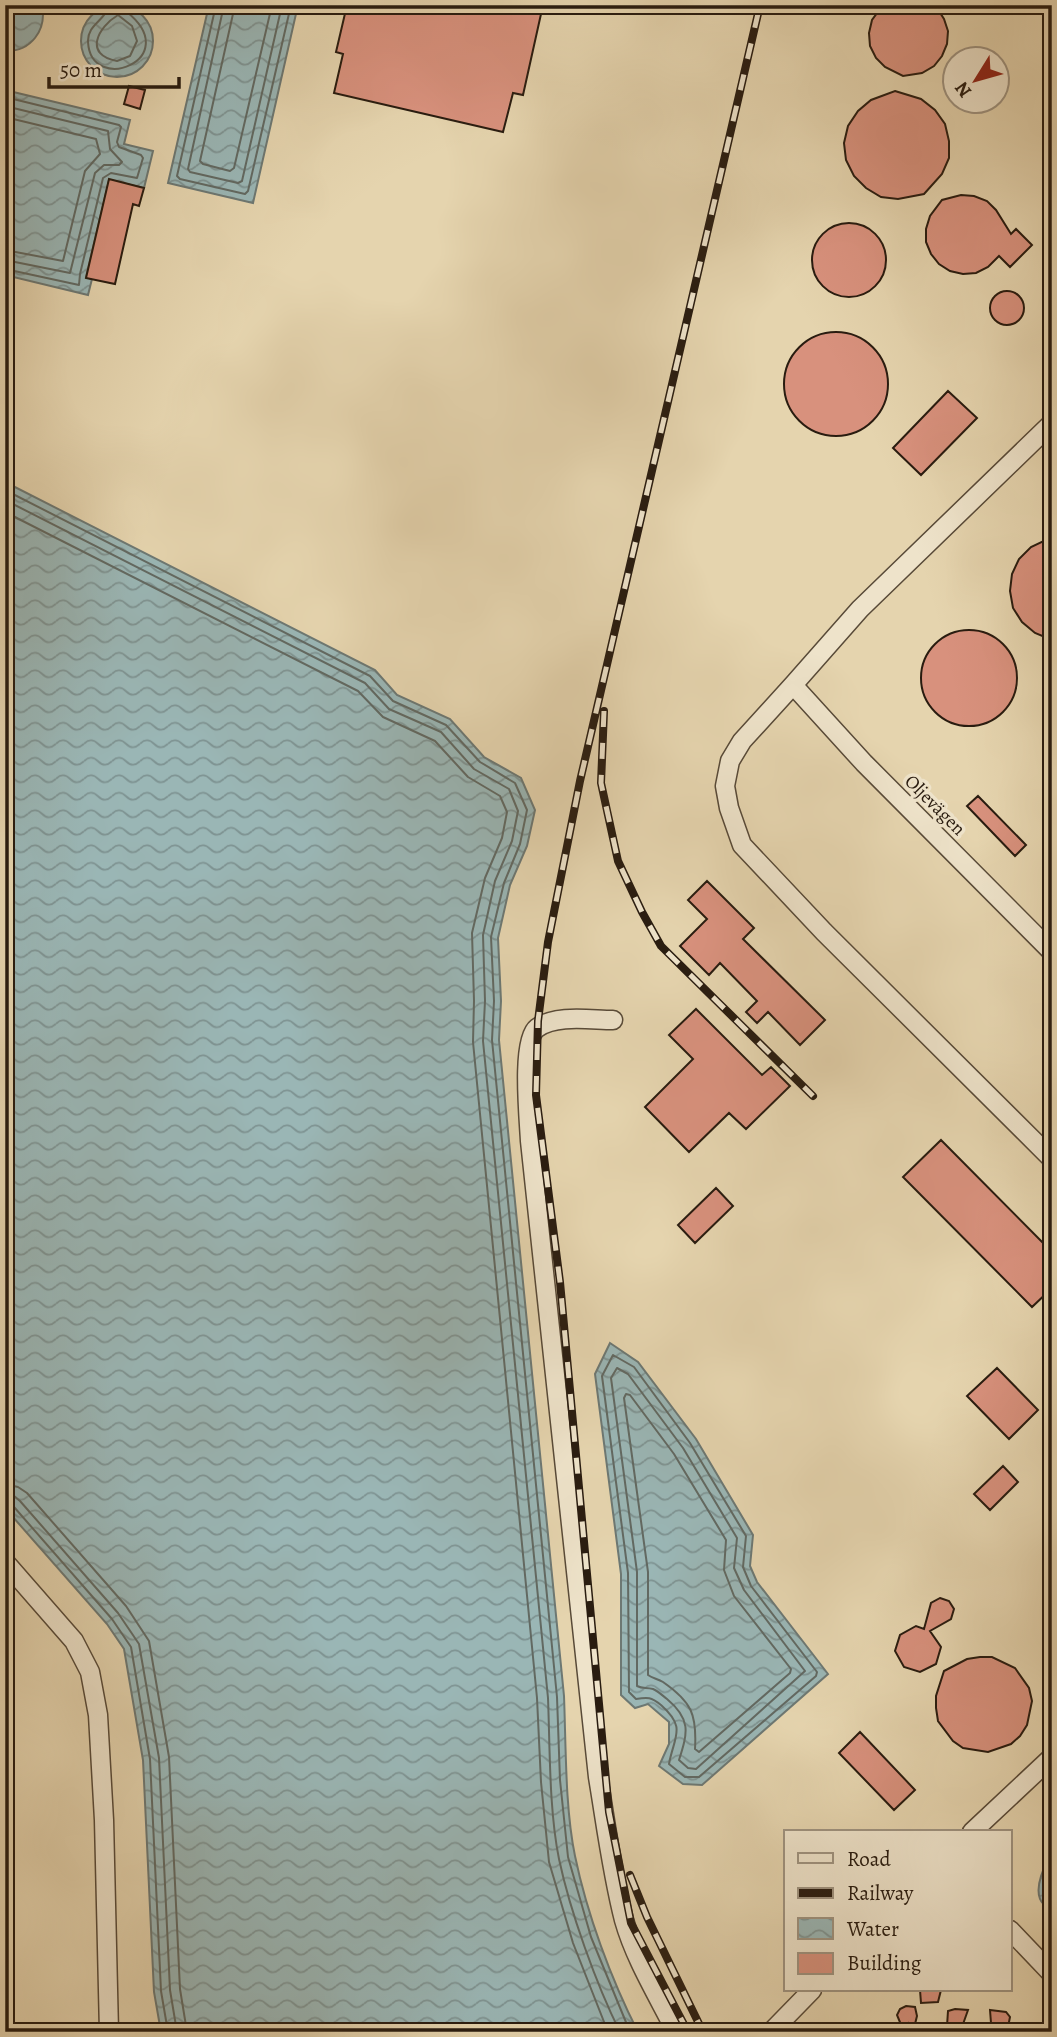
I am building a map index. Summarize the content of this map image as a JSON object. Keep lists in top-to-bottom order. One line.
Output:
{"streets":{"street":["Oljevägen"]},"legend":["Road","Railway","Water","Building"],"scale_bar":"50 m","north":"bottom left"}
